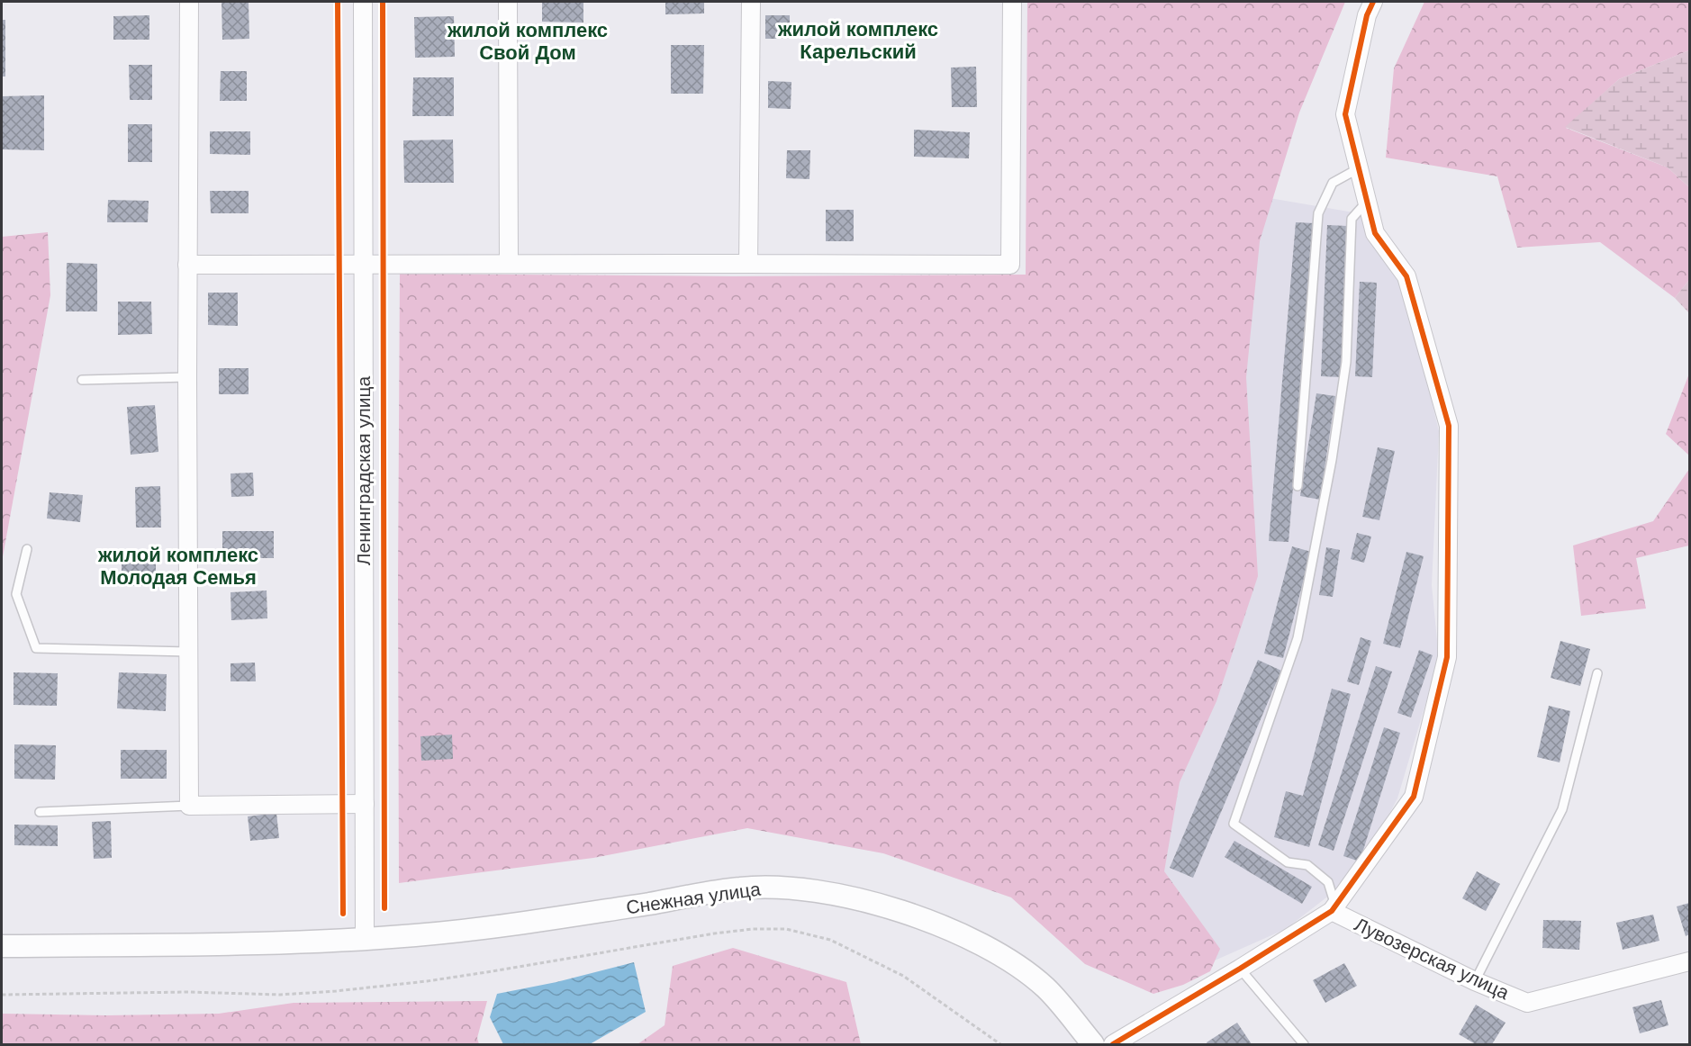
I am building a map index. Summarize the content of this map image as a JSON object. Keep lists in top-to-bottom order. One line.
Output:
{"streets":{"street":["Ленинградская улица","Снежная улица","Лувозерская улица"]},"crossings":[["Ленинградская улица","Снежная улица"]],"districts":["жилой комплекс Карельский","жилой комплекс Свой Дом","жилой комплекс Молодая Семья"]}
